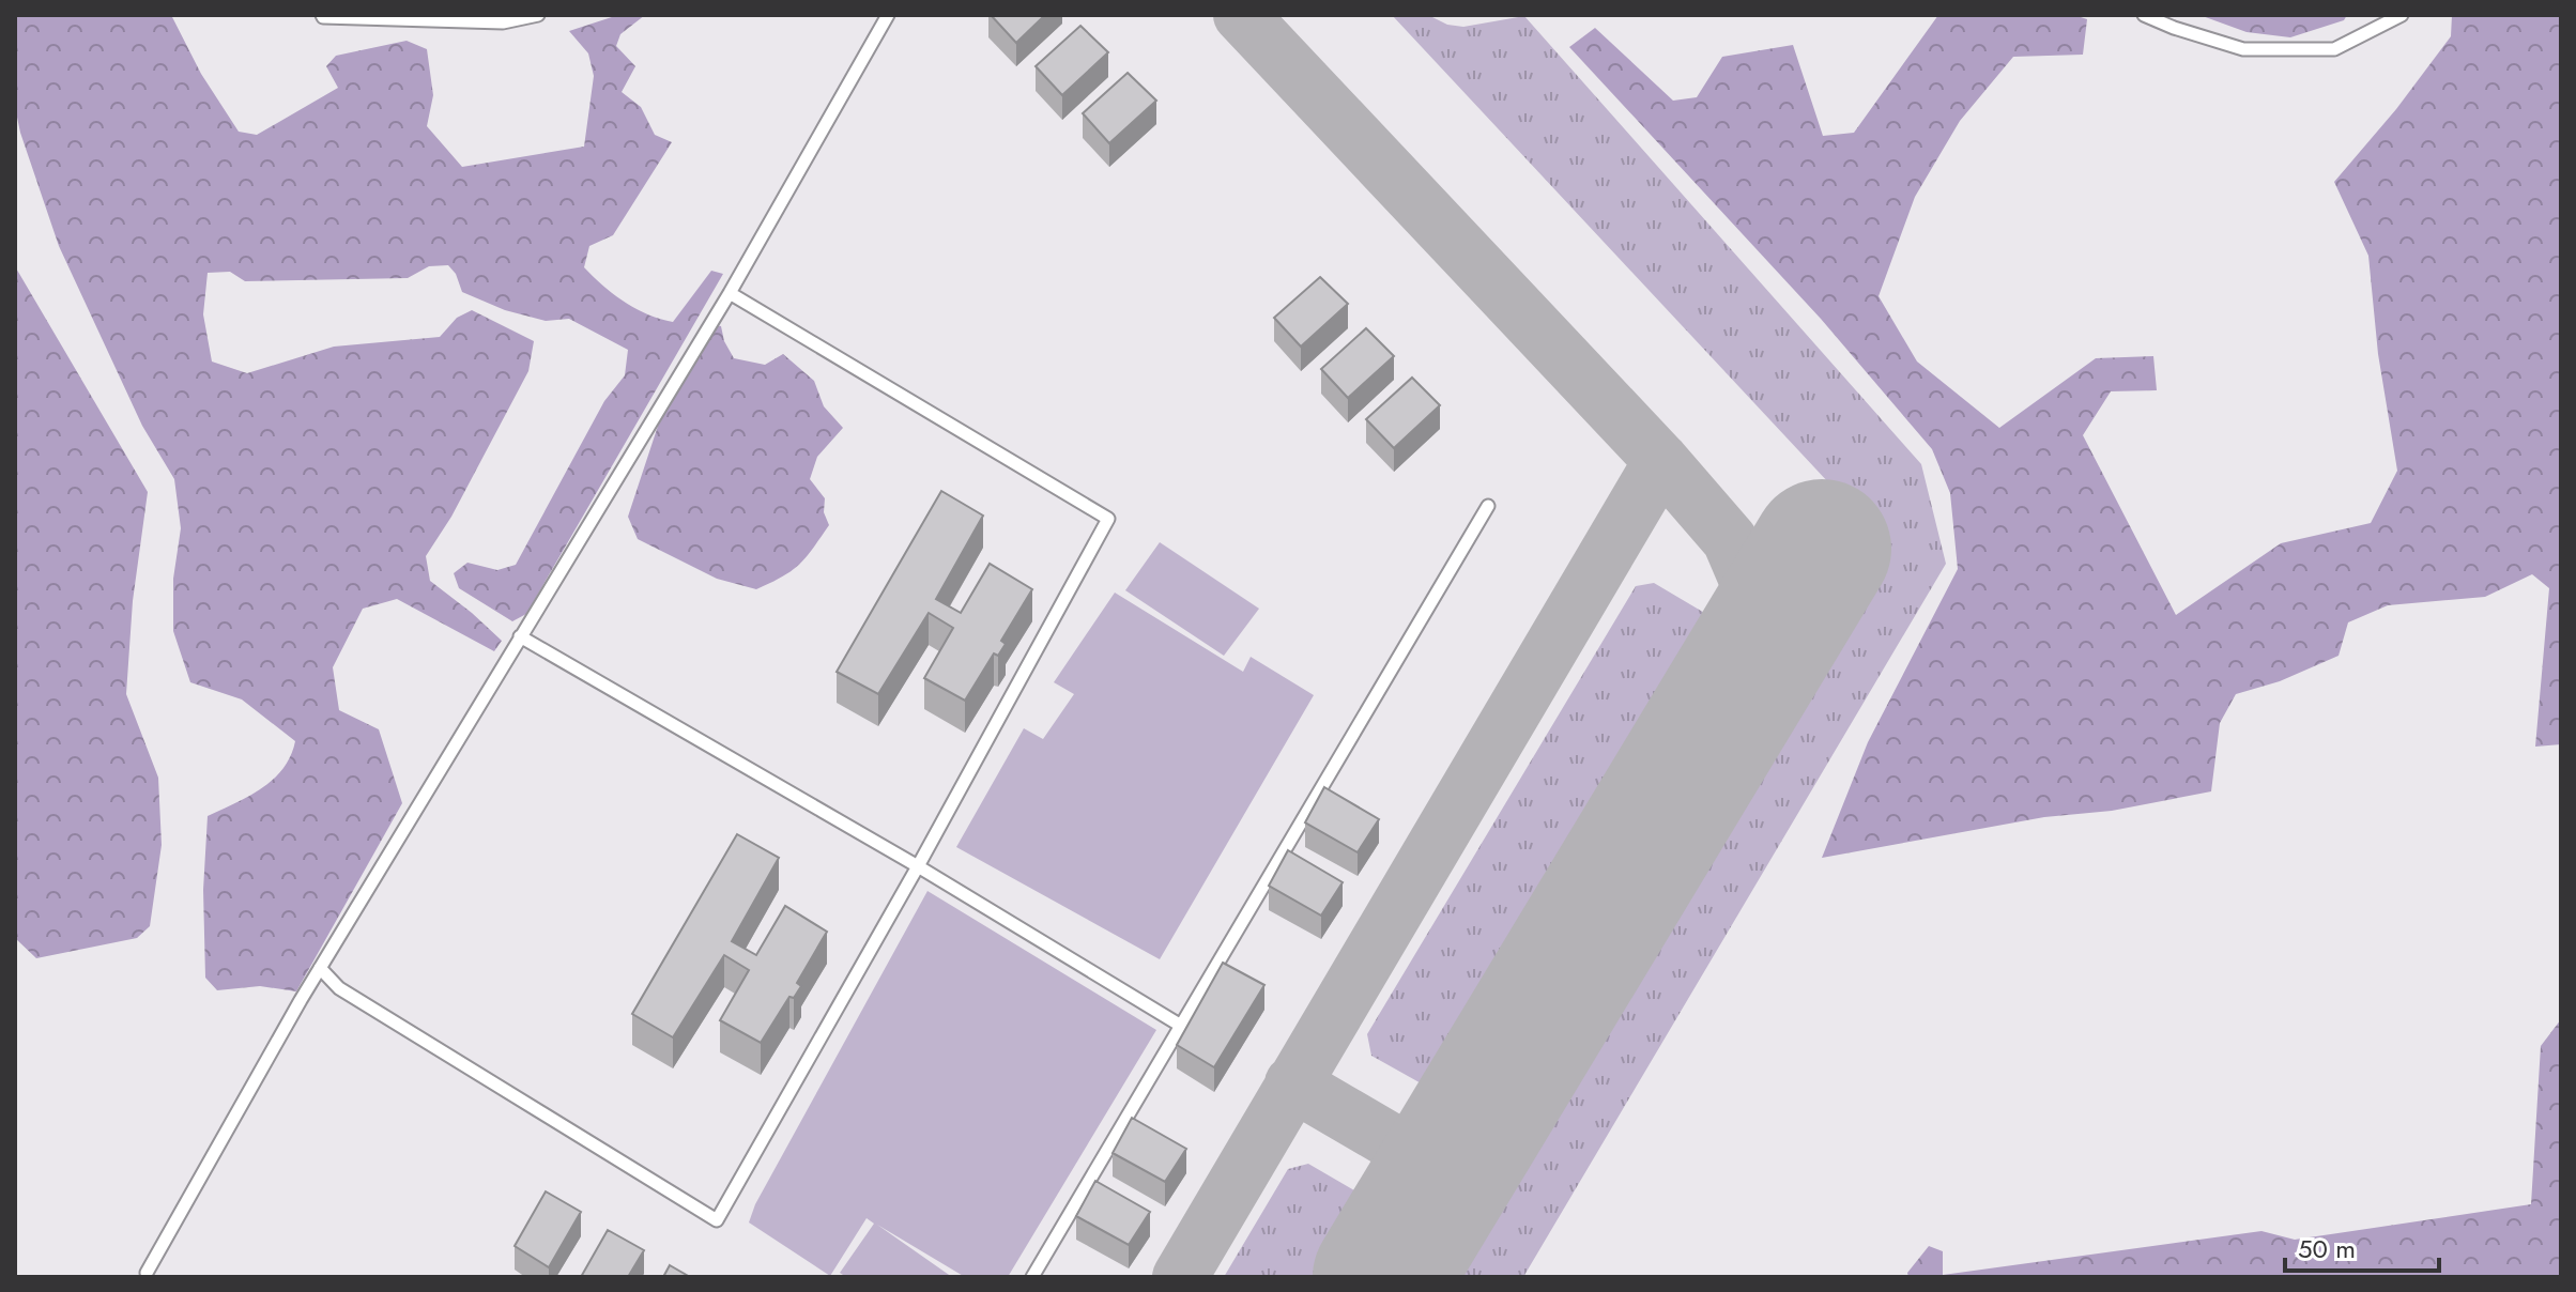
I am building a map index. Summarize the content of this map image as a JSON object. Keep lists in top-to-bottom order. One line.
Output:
{"scale_bar":"50 m"}
